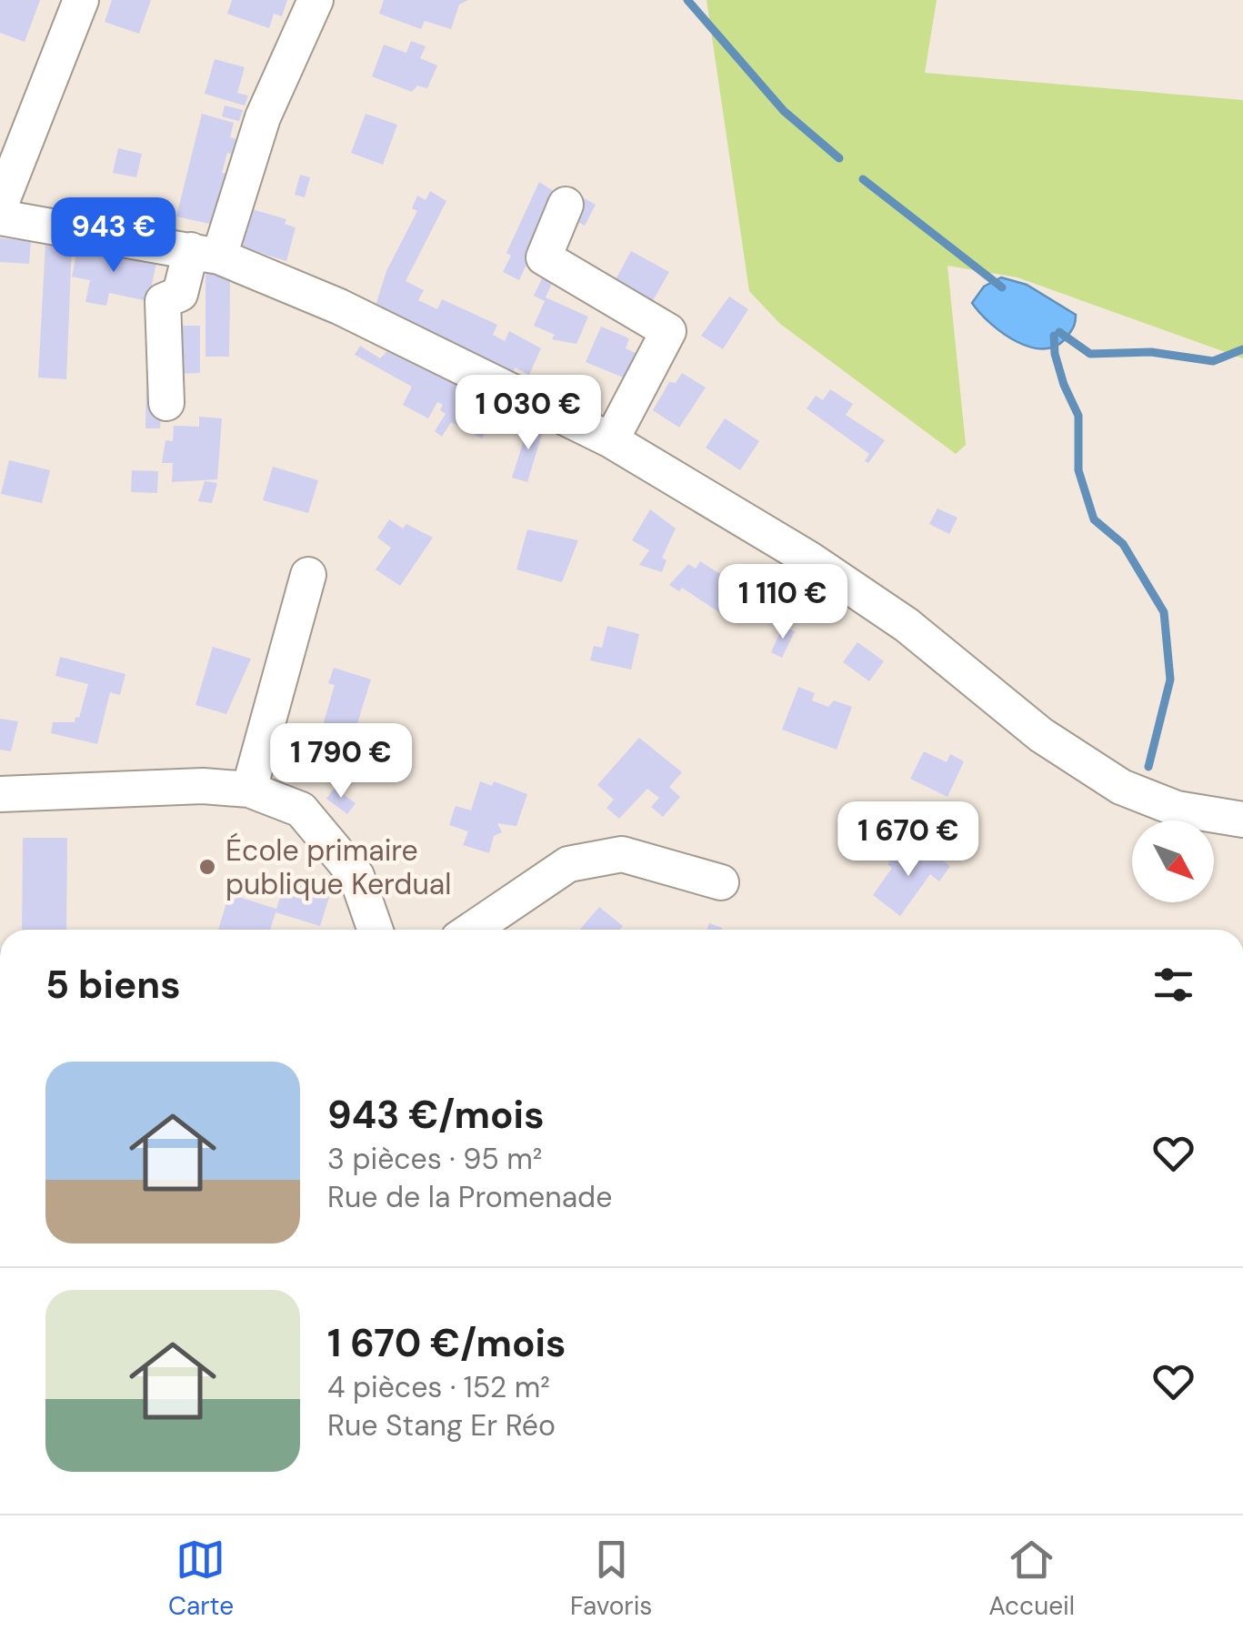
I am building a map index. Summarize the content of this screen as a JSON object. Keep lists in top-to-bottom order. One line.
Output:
{"places":["École primaire publique Kerdual"],"north":"bottom right","page":{"price":["943 €","1 030 €","1 110 €","1 790 €","1 670 €"],"heading":"5 biens","list":[{"name":"943 €/mois","note":"3 pièces · 95 m² · Rue de la Promenade"},{"name":"1 670 €/mois","note":"4 pièces · 152 m² · Rue Stang Er Réo"}],"tabs":["Carte","Favoris","Accueil"]}}
